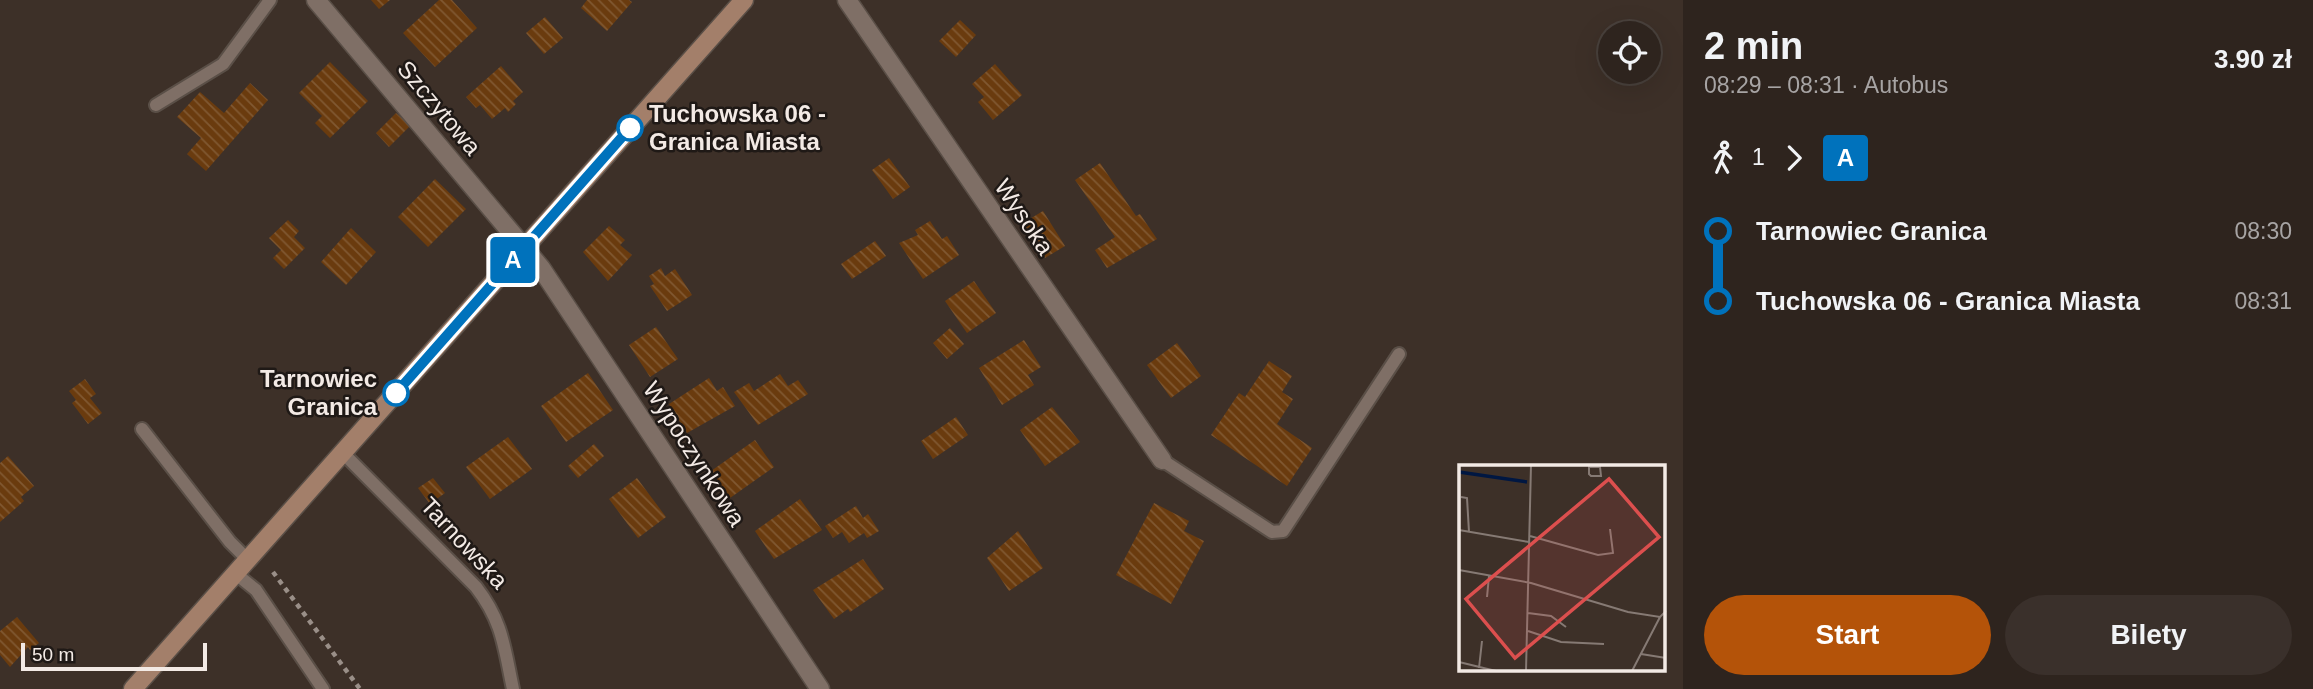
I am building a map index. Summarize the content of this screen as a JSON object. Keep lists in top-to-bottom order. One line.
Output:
{"streets":{"street":["Szczytowa","Wysoka","Wypoczynkowa"],"lane":["Tarnowska"]},"crossings":[["Szczytowa","Wypoczynkowa"]],"places":["Tuchowska 06 - Granica Miasta","Tarnowiec Granica"],"lines":["bus line A"],"scale_bar":"50 m","page":{"on_map":"A","heading":["2 min","08:29 – 08:31 · Autobus","3.90 zł"],"legs":["1","A"],"list":[{"name":"Tarnowiec Granica","value":"08:30"},{"name":"Tuchowska 06 - Granica Miasta","value":"08:31"}],"buttons":["Start","Bilety"],"scale":"50 m"}}
